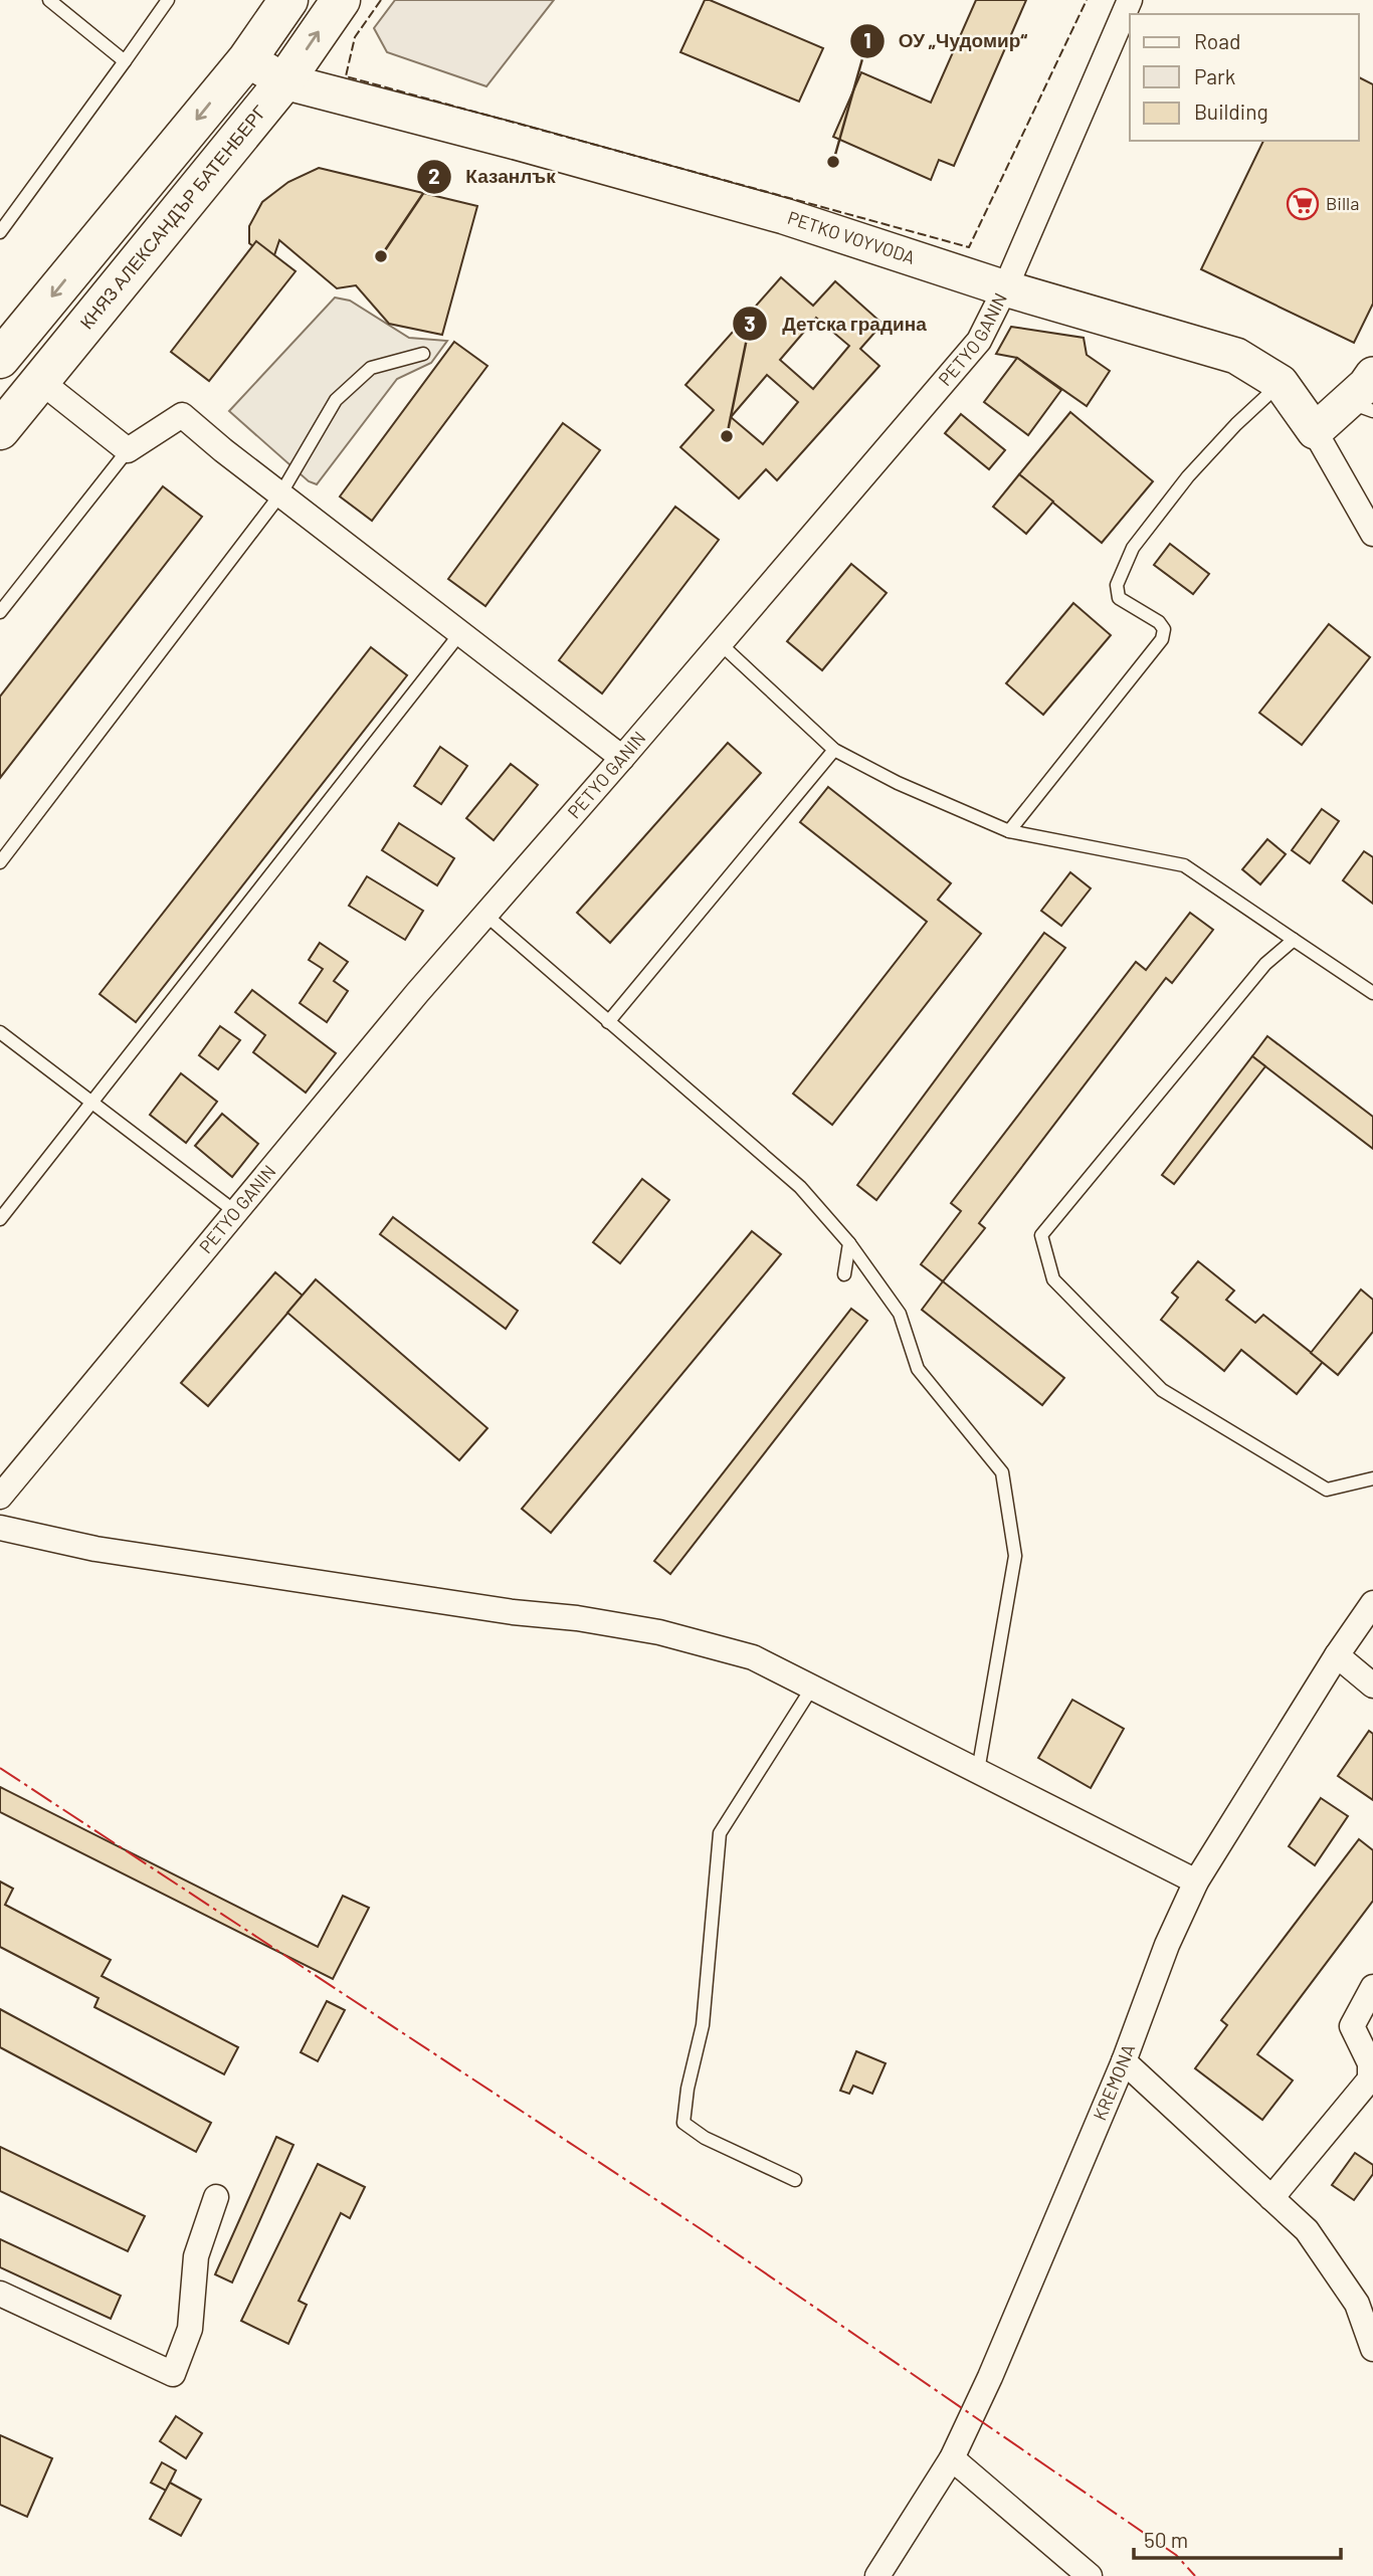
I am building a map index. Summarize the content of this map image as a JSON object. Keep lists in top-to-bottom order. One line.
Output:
{"streets":{"main road":["КНЯЗ АЛЕКСАНДЪР БАТЕНБЕРГ"],"street":["PETKO VOYVODA","PETYO GANIN","KREMONA"]},"crossings":[["КНЯЗ АЛЕКСАНДЪР БАТЕНБЕРГ","PETKO VOYVODA"],["PETKO VOYVODA","PETYO GANIN"]],"places":{"other":["ОУ „Чудомир“","Казанлък","Детска градина"],"supermarket":["Billa"]},"legend":["Road","Park","Building"],"scale_bar":"50 m"}
